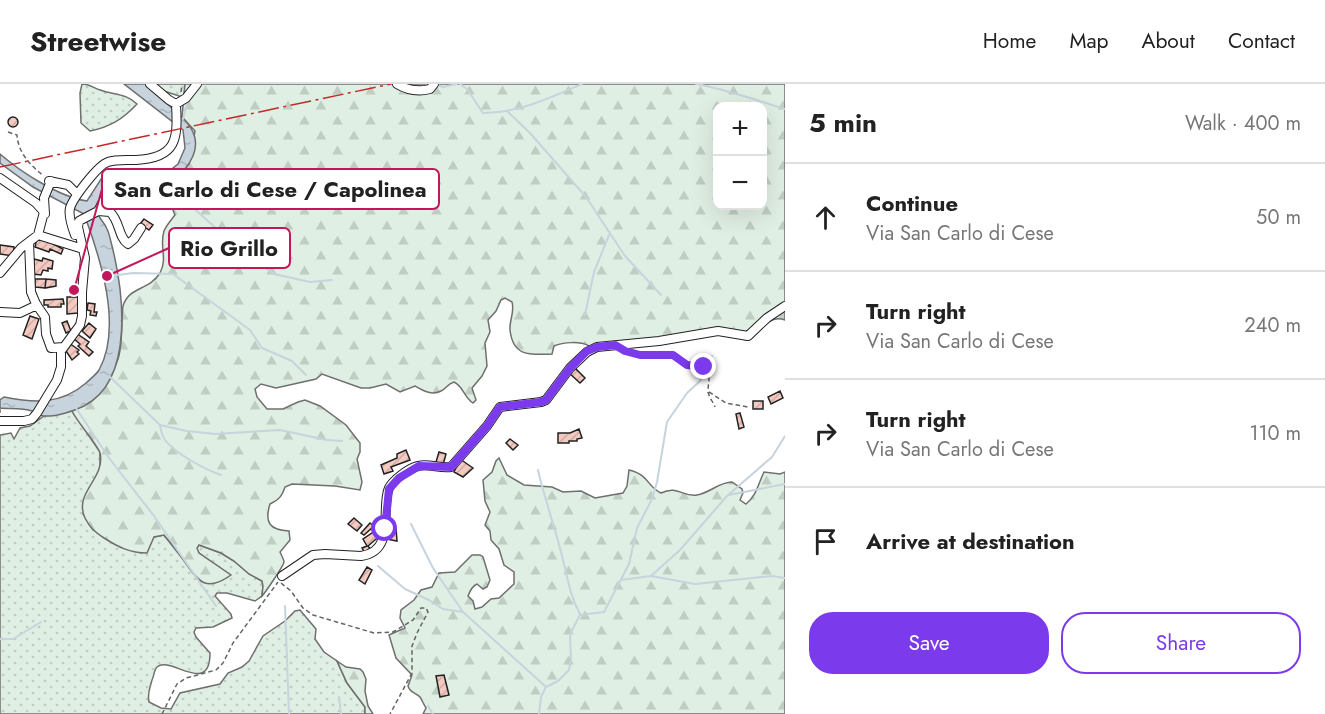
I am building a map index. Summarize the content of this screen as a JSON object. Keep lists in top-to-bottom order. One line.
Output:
{"places":["Rio Grillo","San Carlo di Cese / Capolinea"],"page":{"header":"Streetwise","nav":["Home","Map","About","Contact"],"heading":["5 min","Walk · 400 m"],"map_buttons":["+","−"],"list":[["Continue","Via San Carlo di Cese","50 m"],["Turn right","Via San Carlo di Cese","240 m"],["Turn right","Via San Carlo di Cese","110 m"],"Arrive at destination"],"buttons":["Save","Share"]}}
